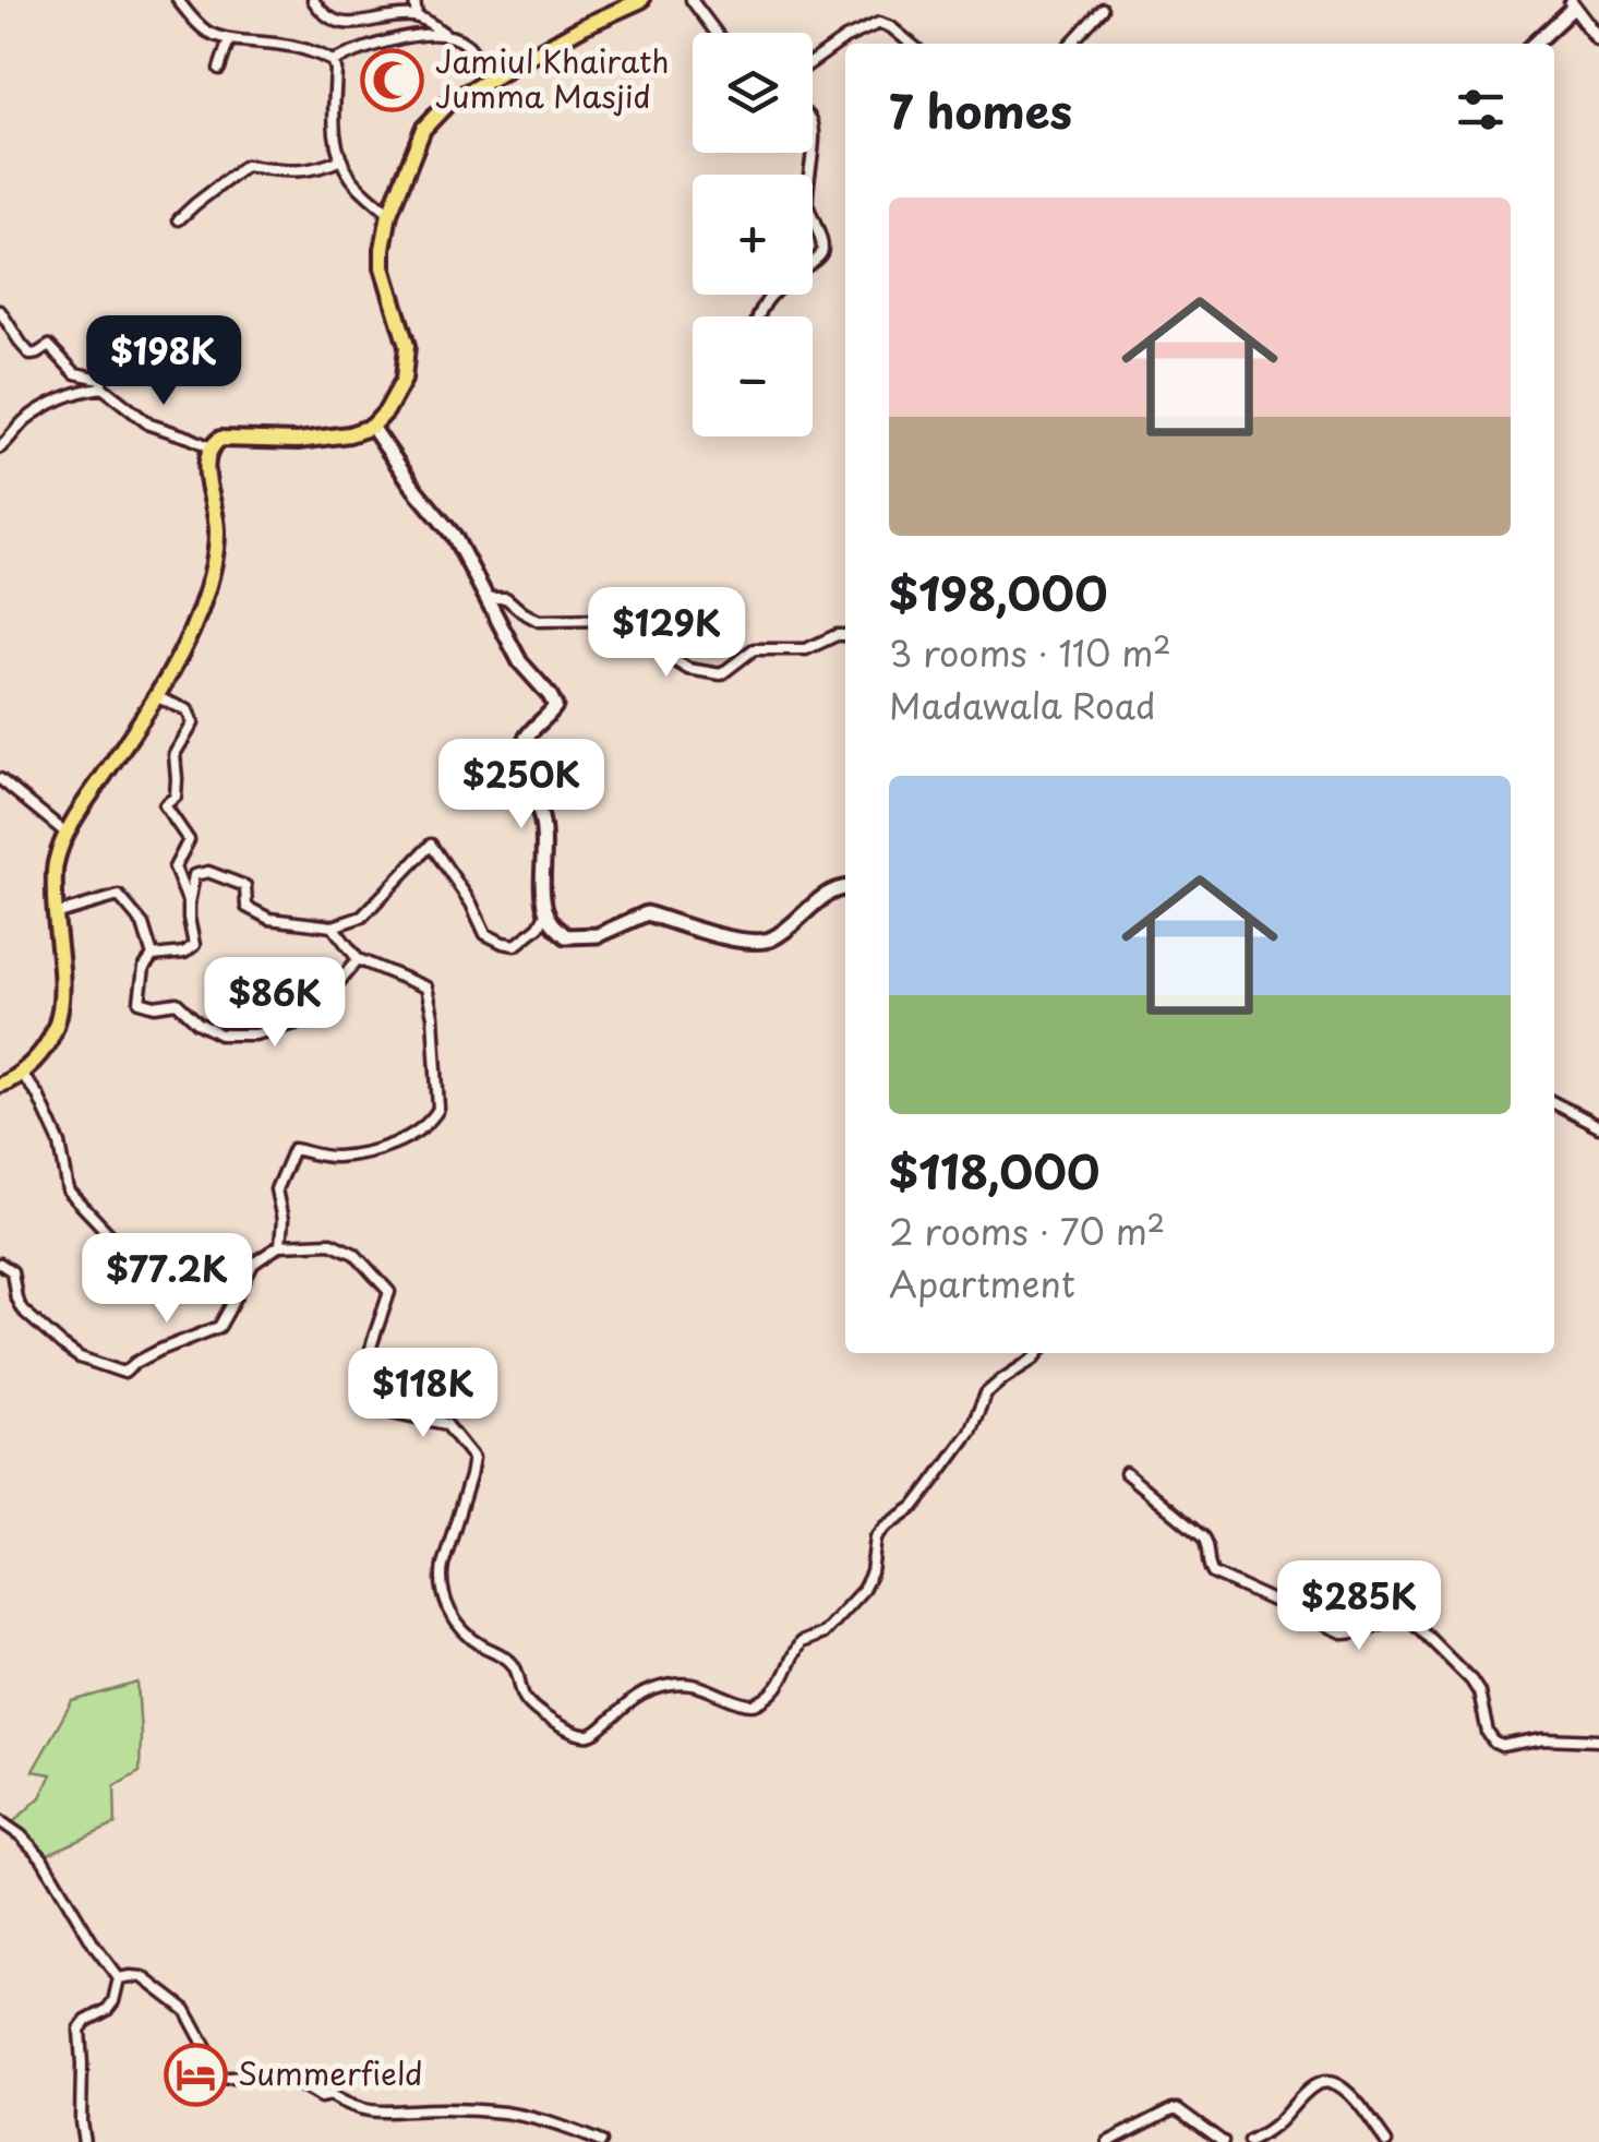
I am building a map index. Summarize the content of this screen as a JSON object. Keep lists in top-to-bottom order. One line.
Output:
{"places":{"mosque":["Jamiul Khairath Jumma Masjid"],"hotel":["Summerfield"]},"page":{"map_buttons":["+","−"],"heading":"7 homes","list":[{"name":"$198,000","note":"3 rooms · 110 m² · Madawala Road"},{"name":"$118,000","note":"2 rooms · 70 m² · Apartment"}],"price":["$198K","$129K","$250K","$86K","$77.2K","$118K","$285K"]}}
